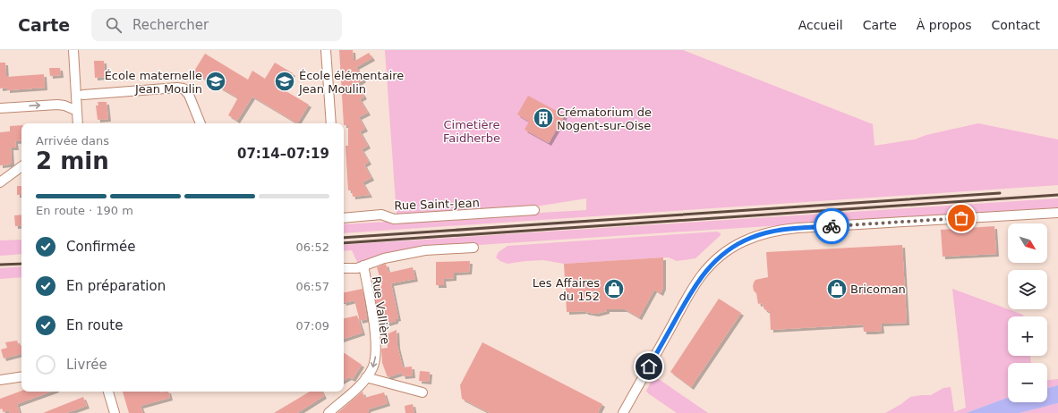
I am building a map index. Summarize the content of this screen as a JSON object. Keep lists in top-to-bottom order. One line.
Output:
{"streets":{"street":["Rue Saint-Jean","Rue Vallière"]},"one_way":["Rue Vallière"],"parks":["Cimetière Faidherbe"],"places":{"school or university":["École maternelle Jean Moulin","École élémentaire Jean Moulin"],"building":["Crématorium de Nogent-sur-Oise"],"shop":["Les Affaires du 152","Bricoman"]},"north":"bottom right","page":{"header":"Carte","search":"Rechercher","nav":["Accueil","Carte","À propos","Contact"],"heading":["2 min","Arrivée dans","07:14–07:19"],"bar":"En route · 190 m","map_buttons":["+","−"],"list":[["Confirmée","06:52"],["En préparation","06:57"],["En route","07:09"],"Livrée"]}}
